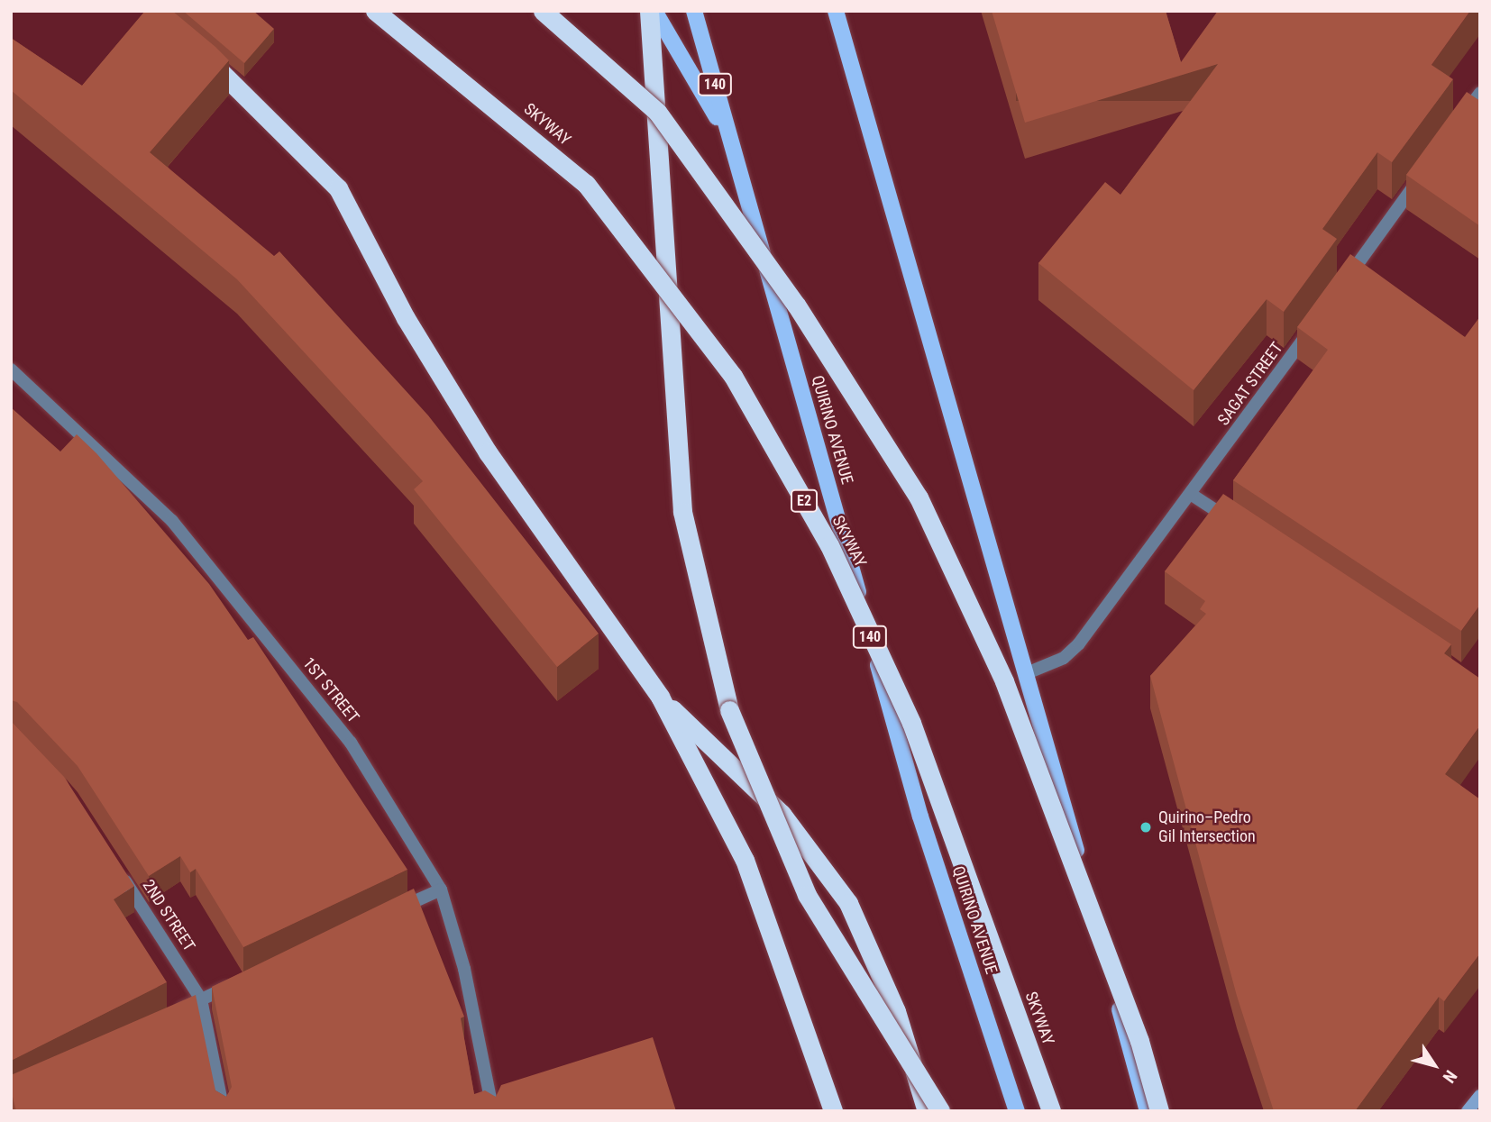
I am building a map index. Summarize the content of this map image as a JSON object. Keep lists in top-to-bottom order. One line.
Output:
{"streets":{"highway":["SKYWAY","E2"],"main road":["140","QUIRINO AVENUE"],"street":["SAGAT STREET","1ST STREET","2ND STREET"]},"places":["Quirino–Pedro Gil Intersection"],"north":"bottom right"}
